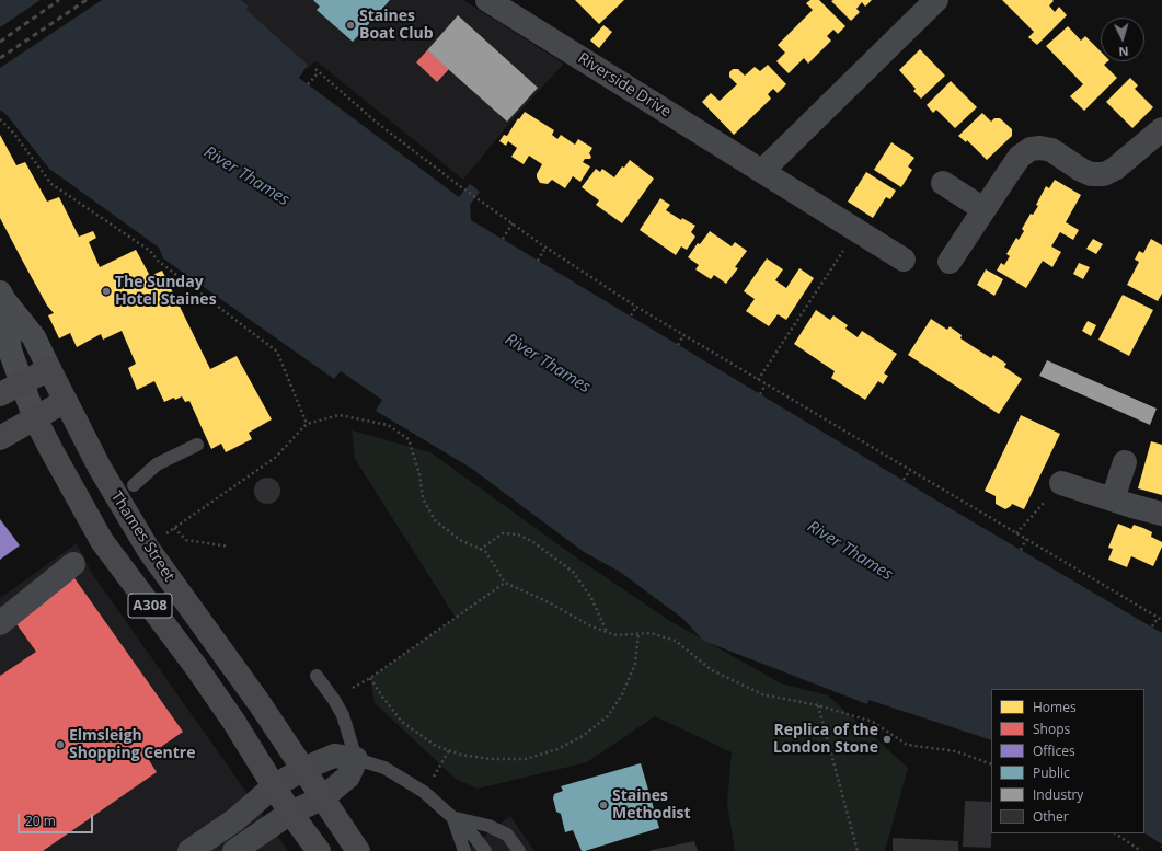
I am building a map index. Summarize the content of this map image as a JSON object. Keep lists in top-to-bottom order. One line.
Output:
{"streets":{"main road":["Thames Street","A308"],"street":["Riverside Drive"]},"water":["River Thames"],"places":["Staines Boat Club","The Sunday Hotel Staines","Replica of the London Stone","Elmsleigh Shopping Centre","Staines Methodist"],"legend":["Homes","Shops","Offices","Public","Industry","Other"],"scale_bar":"20 m","north":"bottom"}
